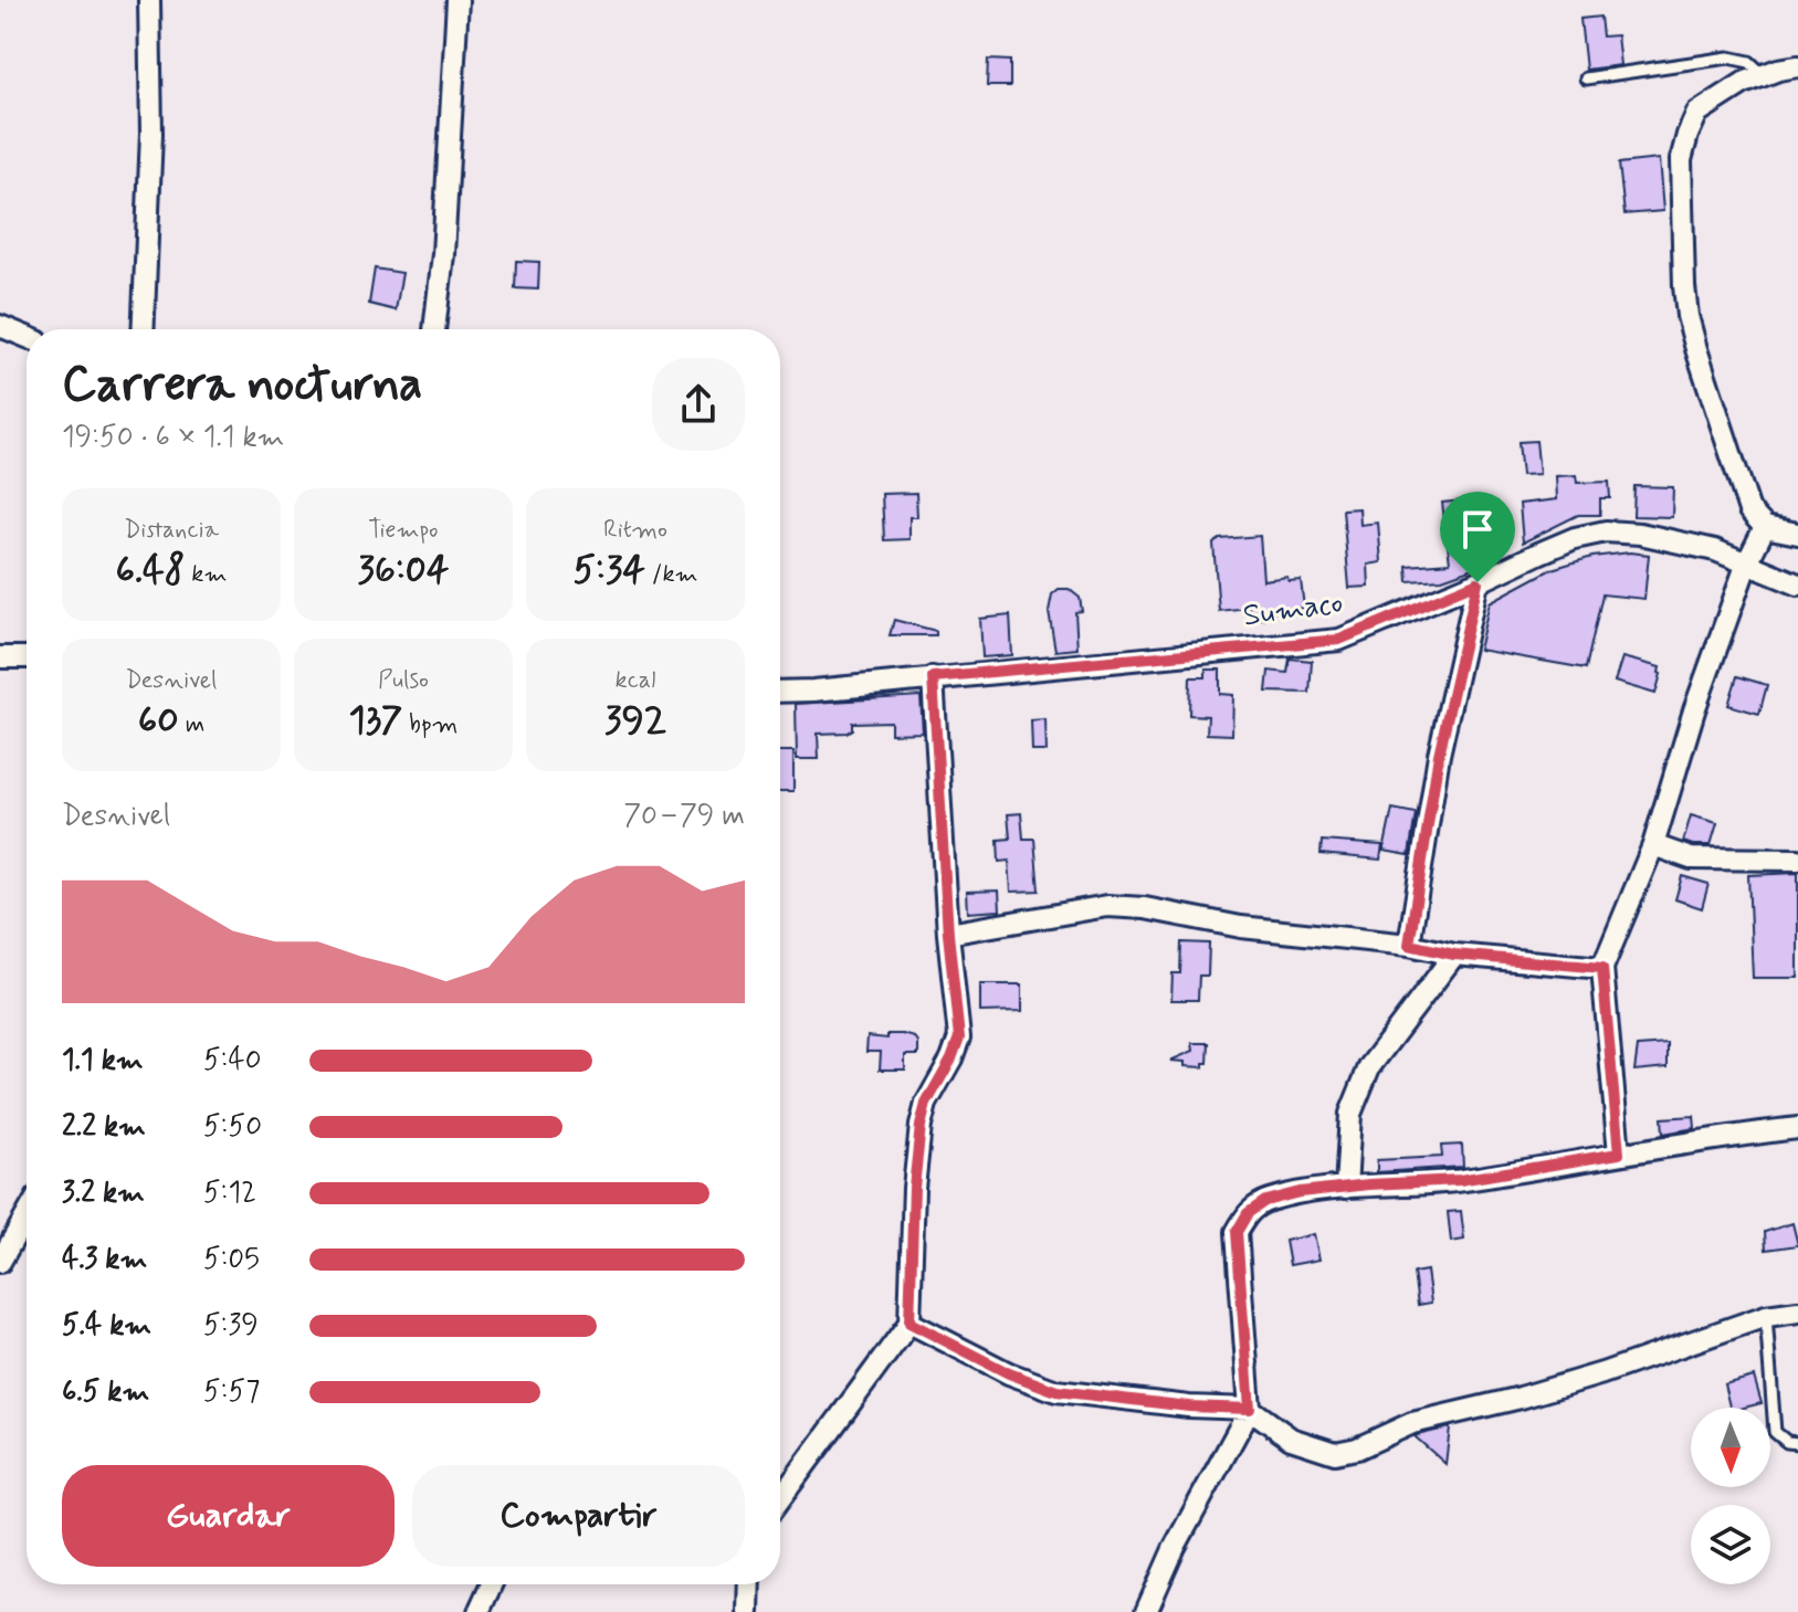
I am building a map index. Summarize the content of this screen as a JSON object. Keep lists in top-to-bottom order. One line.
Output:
{"streets":{"street":["Sumaco"]},"north":"bottom","page":{"heading":["Carrera nocturna","19:50 · 6 × 1.1 km"],"stats":[["Distancia","6.48 km"],["Tiempo","36:04"],["Ritmo","5:34 /km"],["Desnivel","60 m"],["Pulso","137 bpm"],["kcal","392"]],"chart":["Desnivel","70–79 m"],"list":[{"name":"1.1 km","note":"5:40"},{"name":"2.2 km","note":"5:50"},{"name":"3.2 km","note":"5:12"},{"name":"4.3 km","note":"5:05"},{"name":"5.4 km","note":"5:39"},{"name":"6.5 km","note":"5:57"}],"buttons":["Guardar","Compartir"]}}
